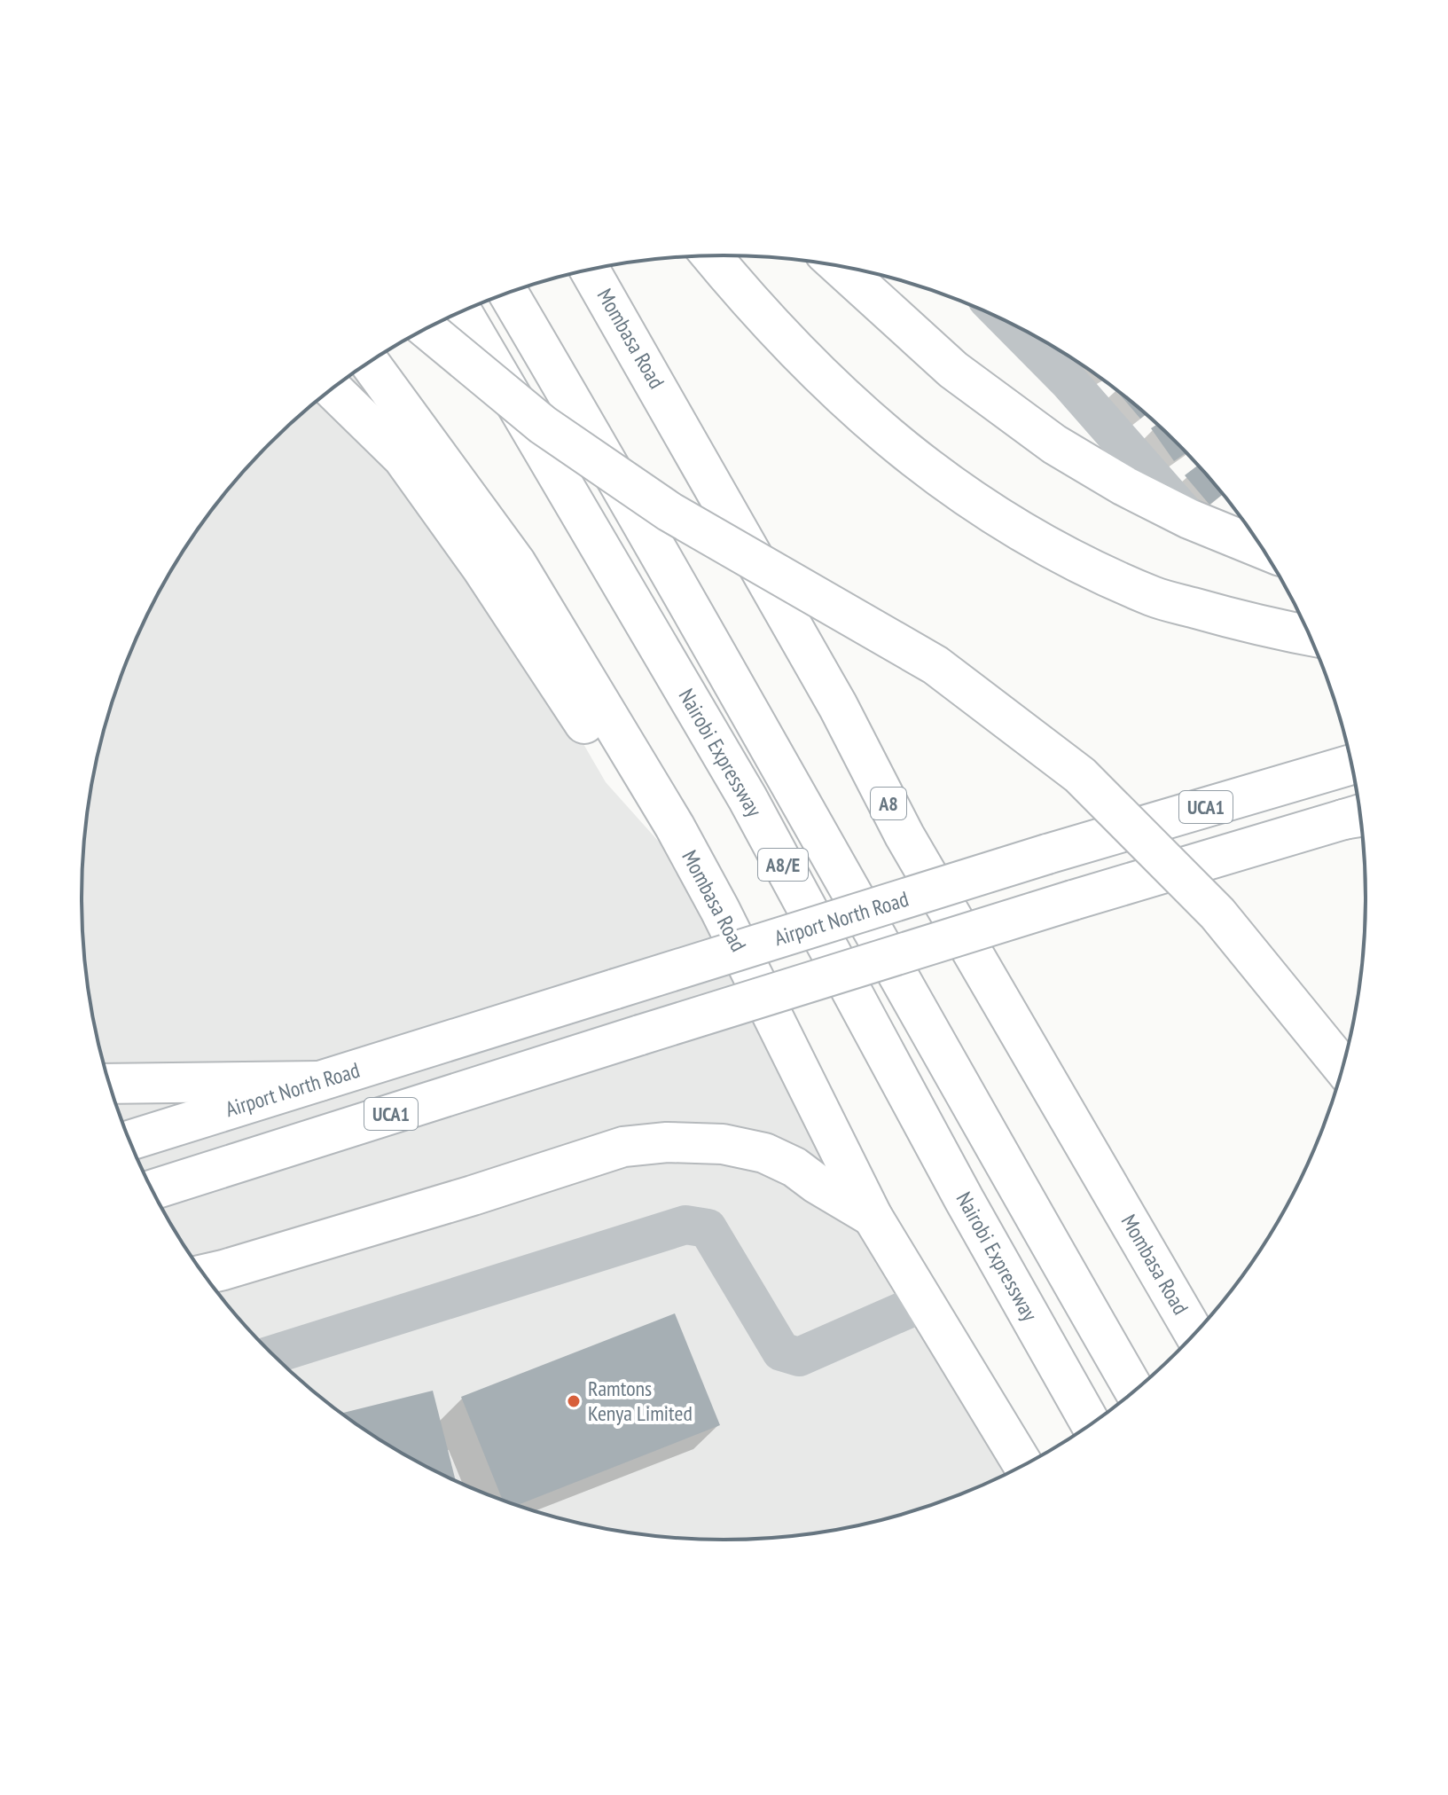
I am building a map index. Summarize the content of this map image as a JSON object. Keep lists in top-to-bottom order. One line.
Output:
{"streets":{"main road":["Mombasa Road","Nairobi Expressway","A8","UCA1","A8/E","Airport North Road"]},"places":["Ramtons Kenya Limited"]}
